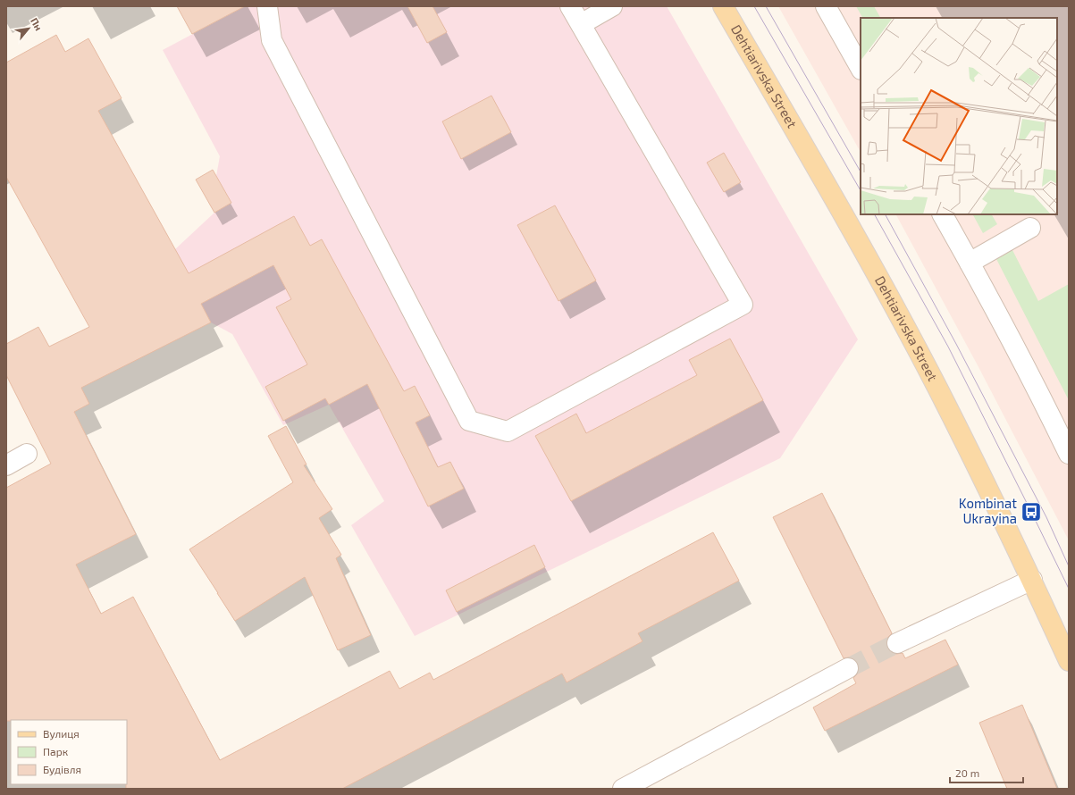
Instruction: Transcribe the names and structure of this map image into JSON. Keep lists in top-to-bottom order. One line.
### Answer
{"streets":{"main road":["Dehtiarivska Street"]},"places":{"bus stop":["Kombinat Ukrayina"]},"legend":["Вулиця","Парк","Будівля"],"scale_bar":"20 m","north":"top right"}
